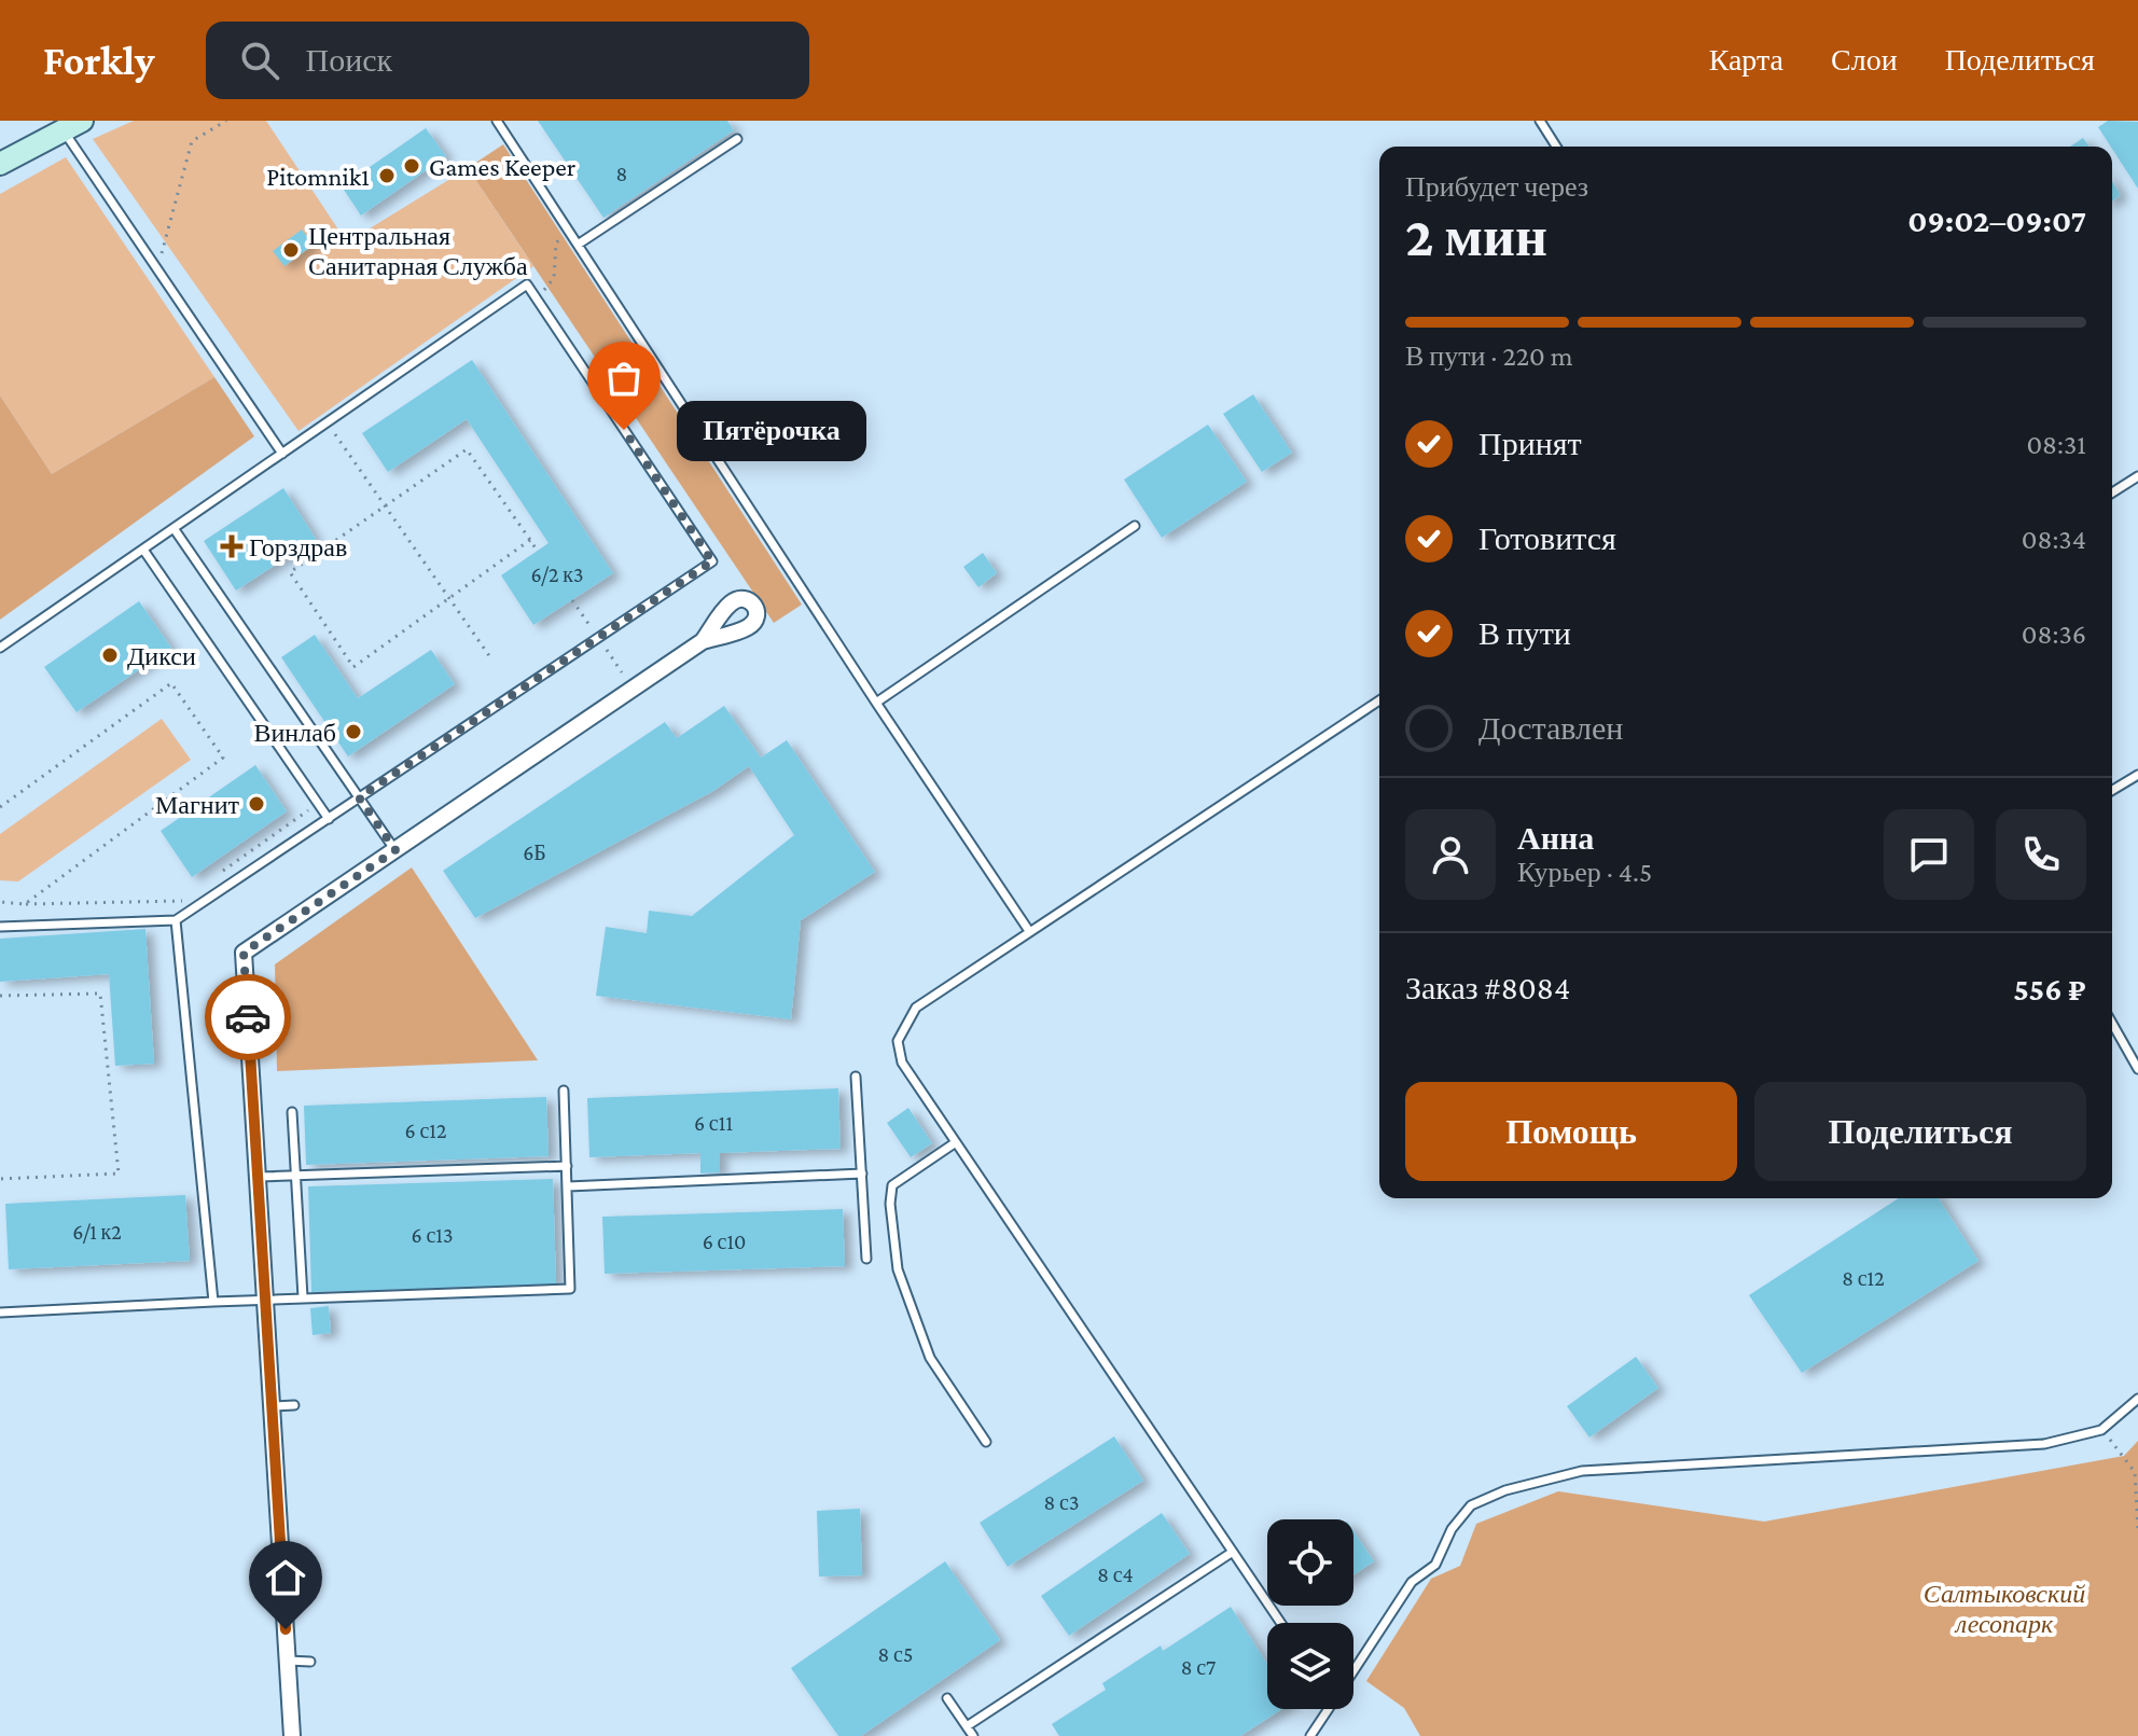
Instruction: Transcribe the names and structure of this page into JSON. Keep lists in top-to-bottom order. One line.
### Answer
{"parks":["Салтыковский лесопарк"],"places":{"other":["Games Keeper","Pitomnik1","Центральная Санитарная Служба","Пятёрочка","Дикси","Винлаб","Магнит"],"health":["Горздрав"]},"house_numbers":["8","6/2 к3","6Б","6 с11","6 с12","6/1 к2","6 с13","6 с10","8 с12","8 с3","8 с4","8 с5","8 с7"],"page":{"header":"Forkly","search":"Поиск","nav":["Карта","Слои","Поделиться"],"heading":["2 мин","Прибудет через","09:02–09:07"],"panel":["Анна","Курьер · 4.5","Заказ #8084","556 ₽"],"bar":"В пути · 220 m","list":[["Принят","08:31"],["Готовится","08:34"],["В пути","08:36"],"Доставлен"],"bubble":"Пятёрочка","buttons":["Помощь","Поделиться"]}}
